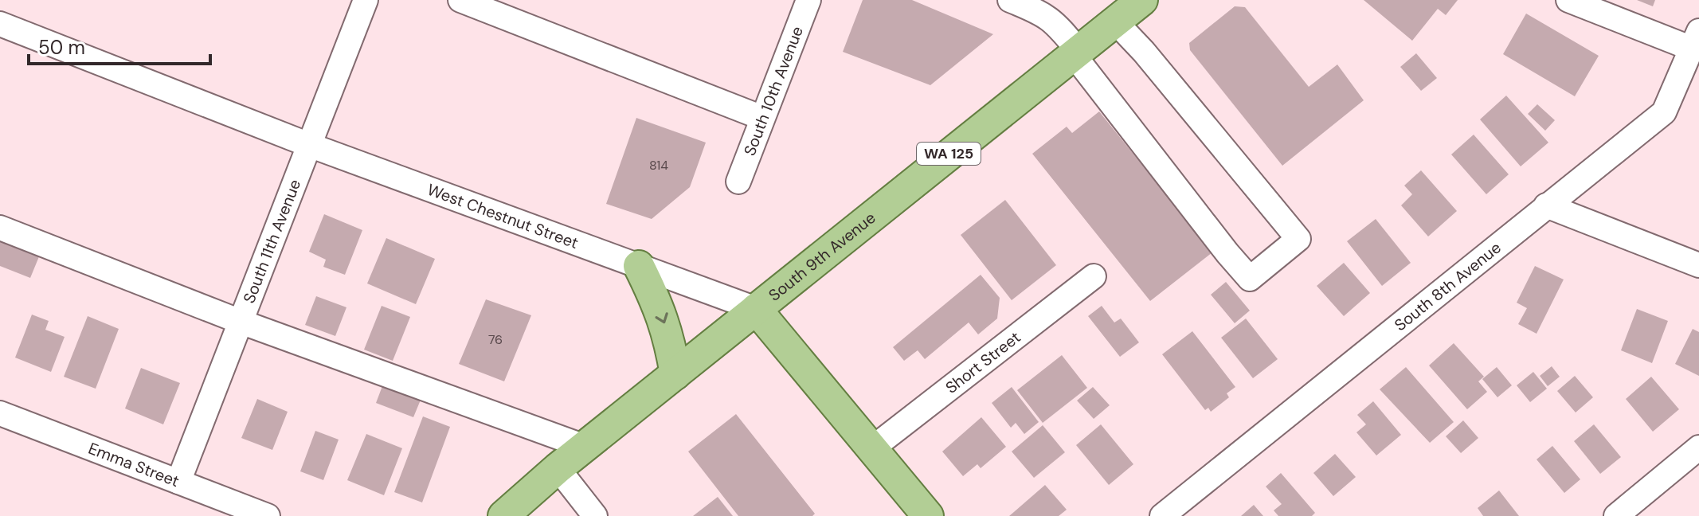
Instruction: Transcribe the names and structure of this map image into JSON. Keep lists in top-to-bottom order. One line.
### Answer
{"streets":{"main road":["WA 125","West Chestnut Street","South 9th Avenue"],"street":["South 10th Avenue","South 11th Avenue","South 8th Avenue","Short Street","Emma Street"]},"crossings":[["West Chestnut Street","South 11th Avenue"],["West Chestnut Street","South 9th Avenue"],["West Chestnut Street","Short Street"],["South 11th Avenue","Emma Street"]],"house_numbers":["814","76"],"scale_bar":"50 m"}
